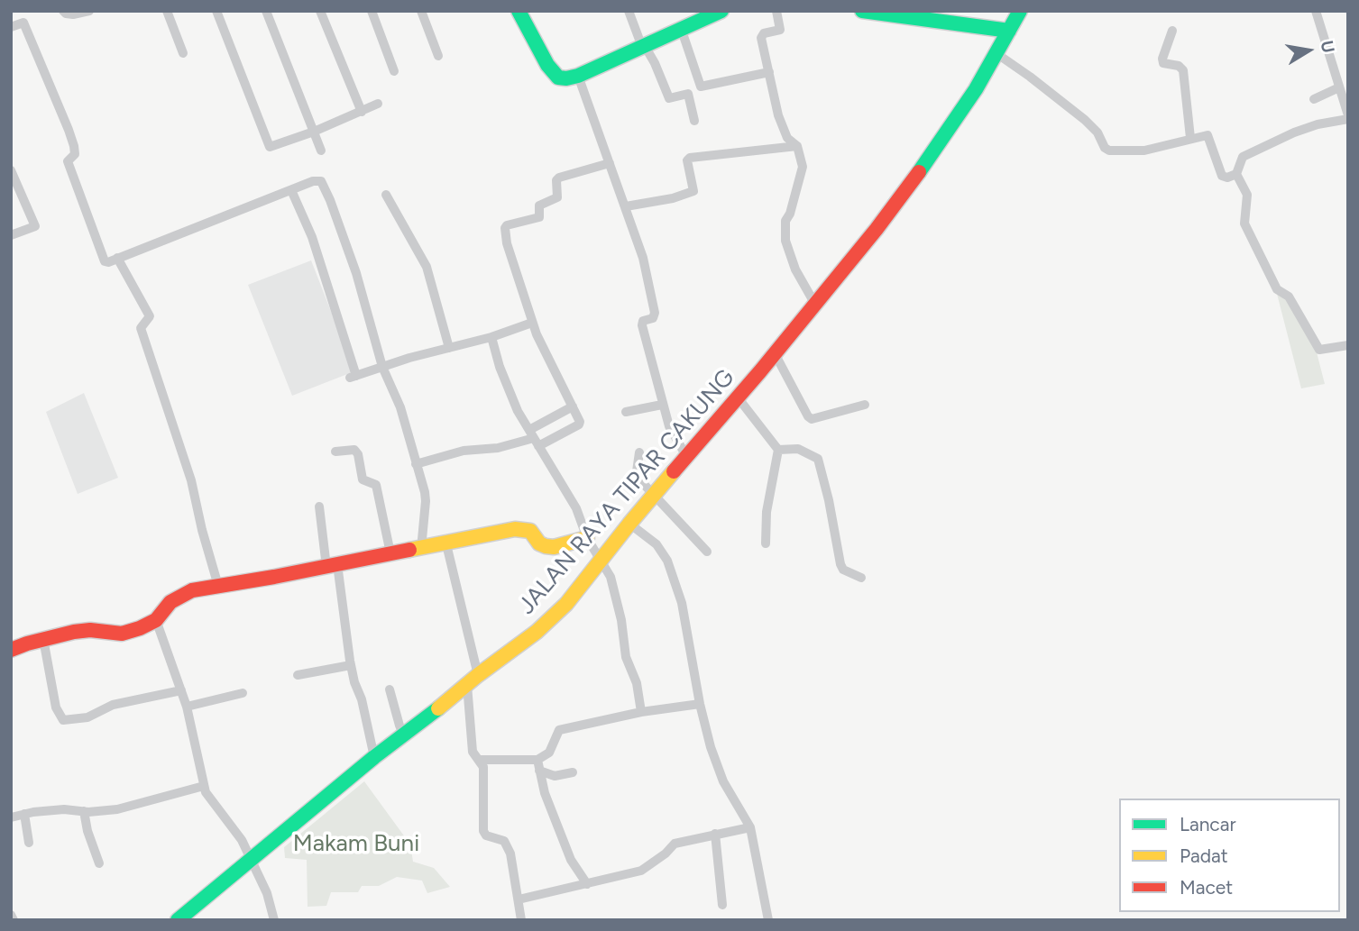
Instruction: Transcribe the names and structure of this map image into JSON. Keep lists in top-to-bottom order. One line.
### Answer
{"streets":{"street":["JALAN RAYA TIPAR CAKUNG"]},"parks":["Makam Buni"],"legend":["Lancar","Padat","Macet"],"north":"right"}
